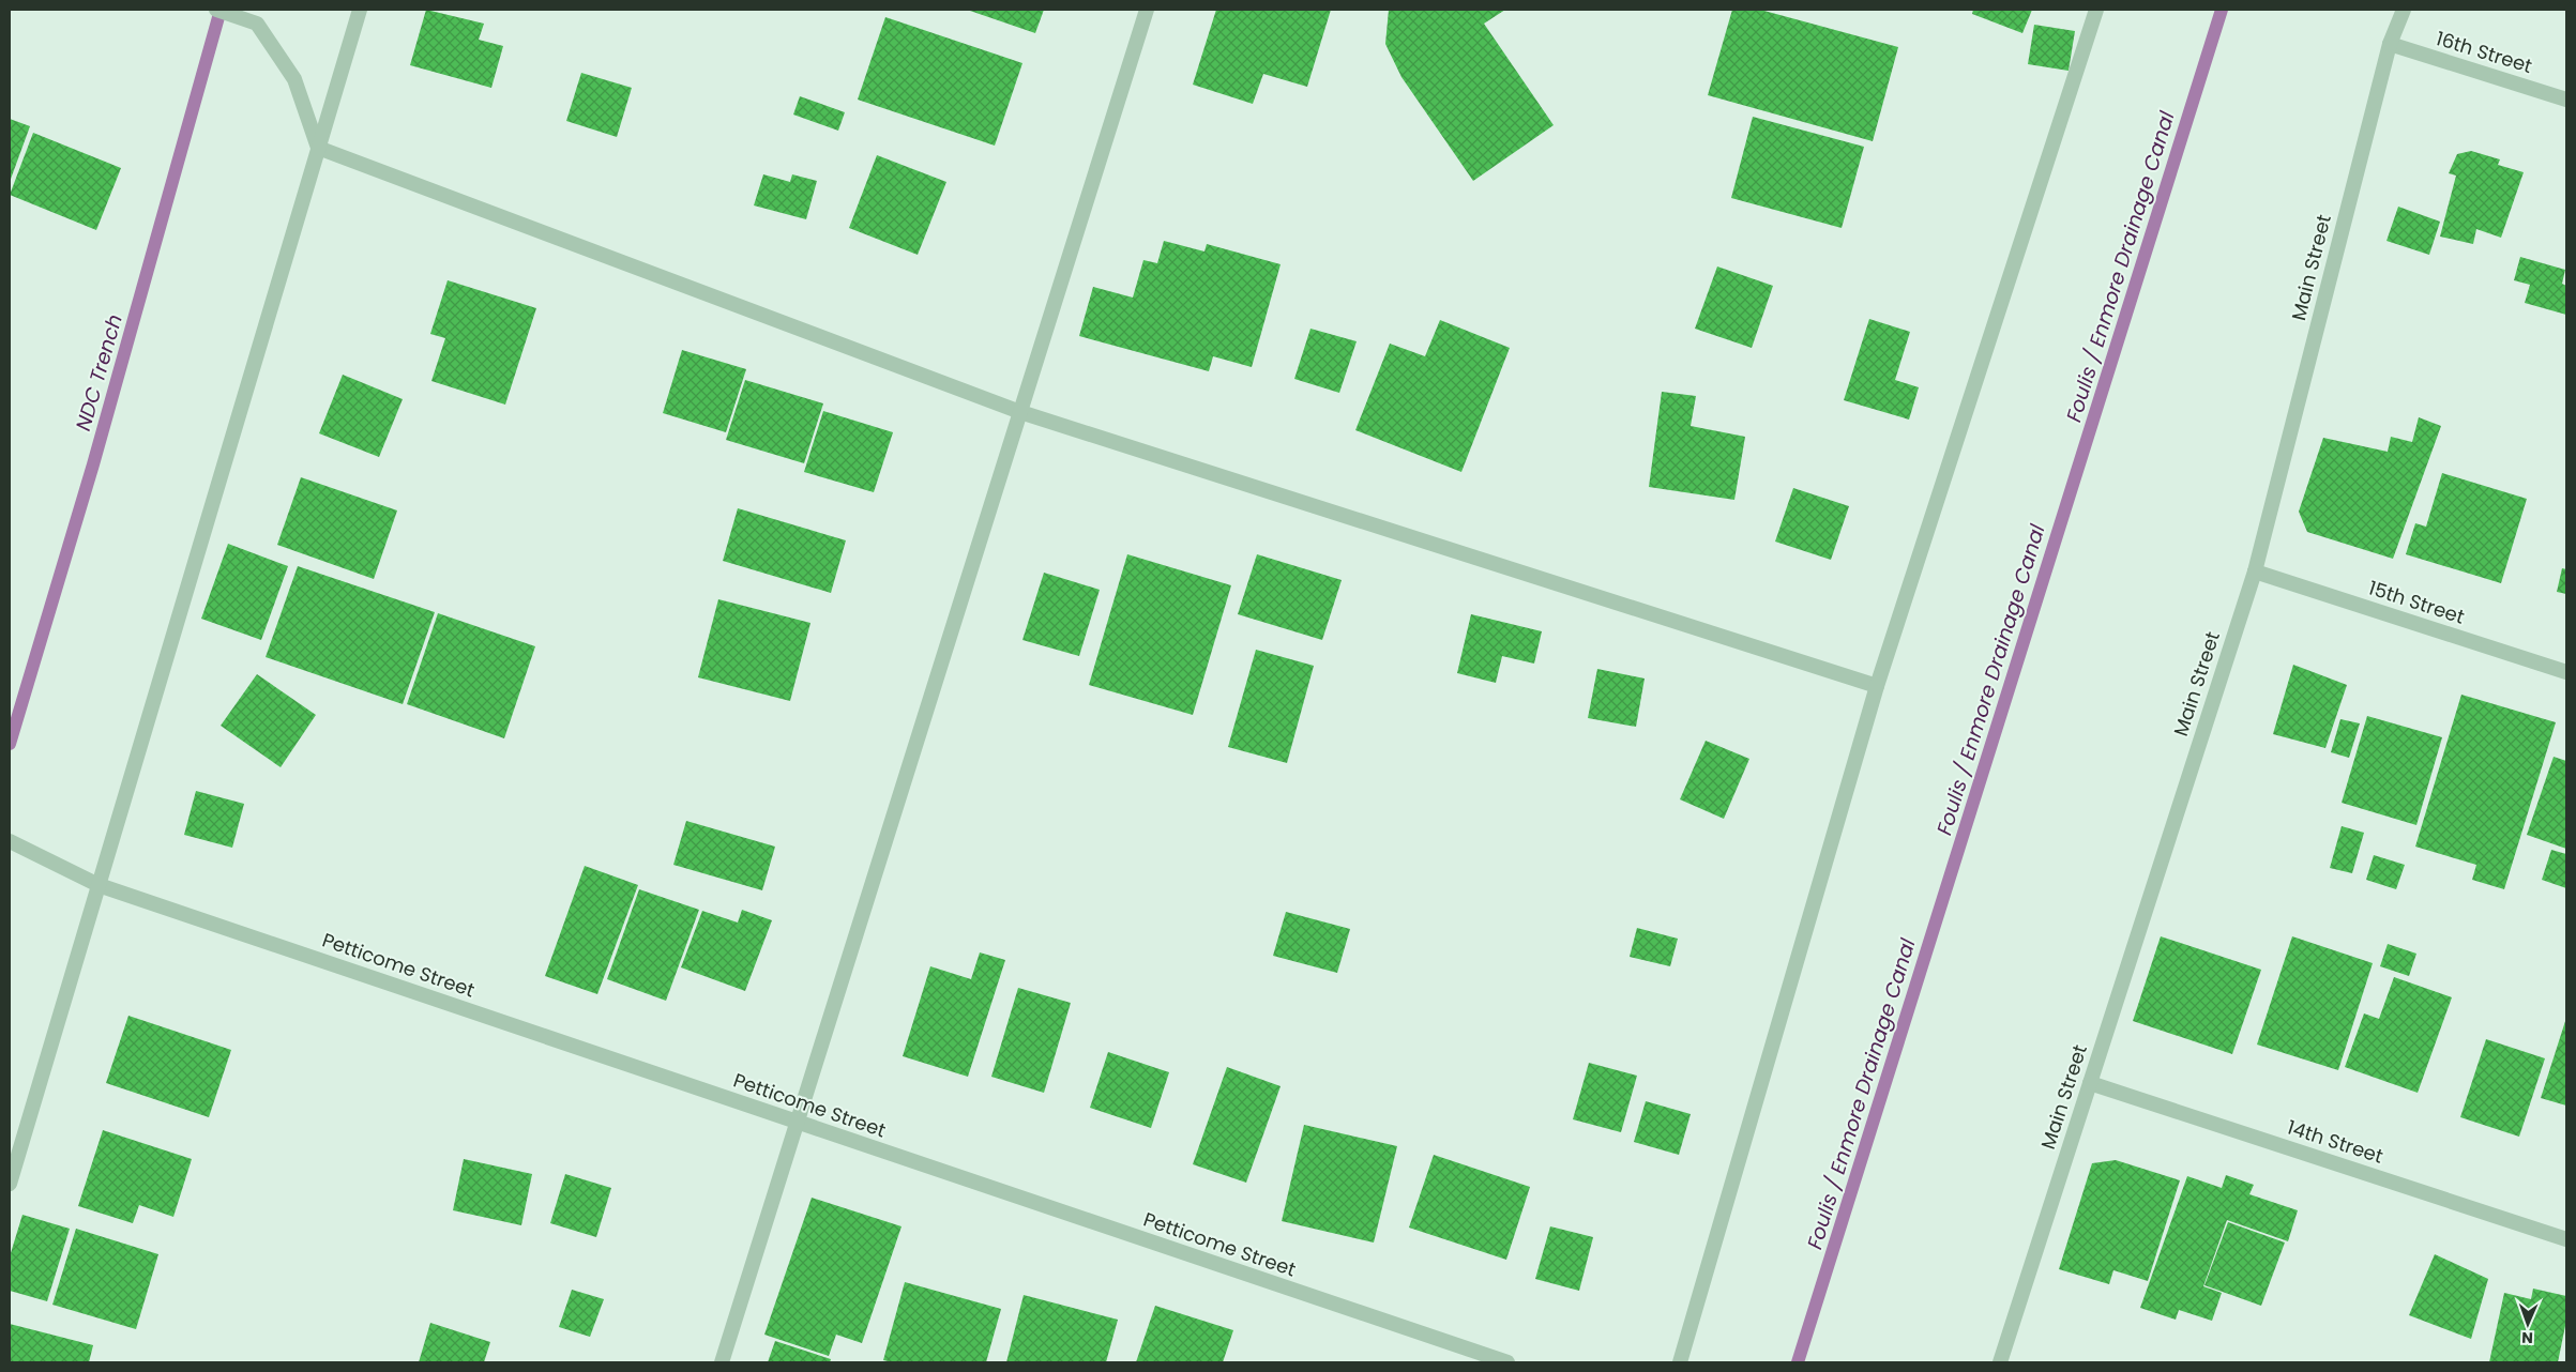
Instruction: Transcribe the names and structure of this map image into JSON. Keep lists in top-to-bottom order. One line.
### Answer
{"streets":{"street":["16th Street","Main Street","15th Street","Petticome Street","14th Street"]},"crossings":[["16th Street","Main Street"],["Main Street","15th Street"],["Main Street","14th Street"]],"water":["Foulis / Enmore Drainage Canal","NDC Trench"],"north":"bottom"}
